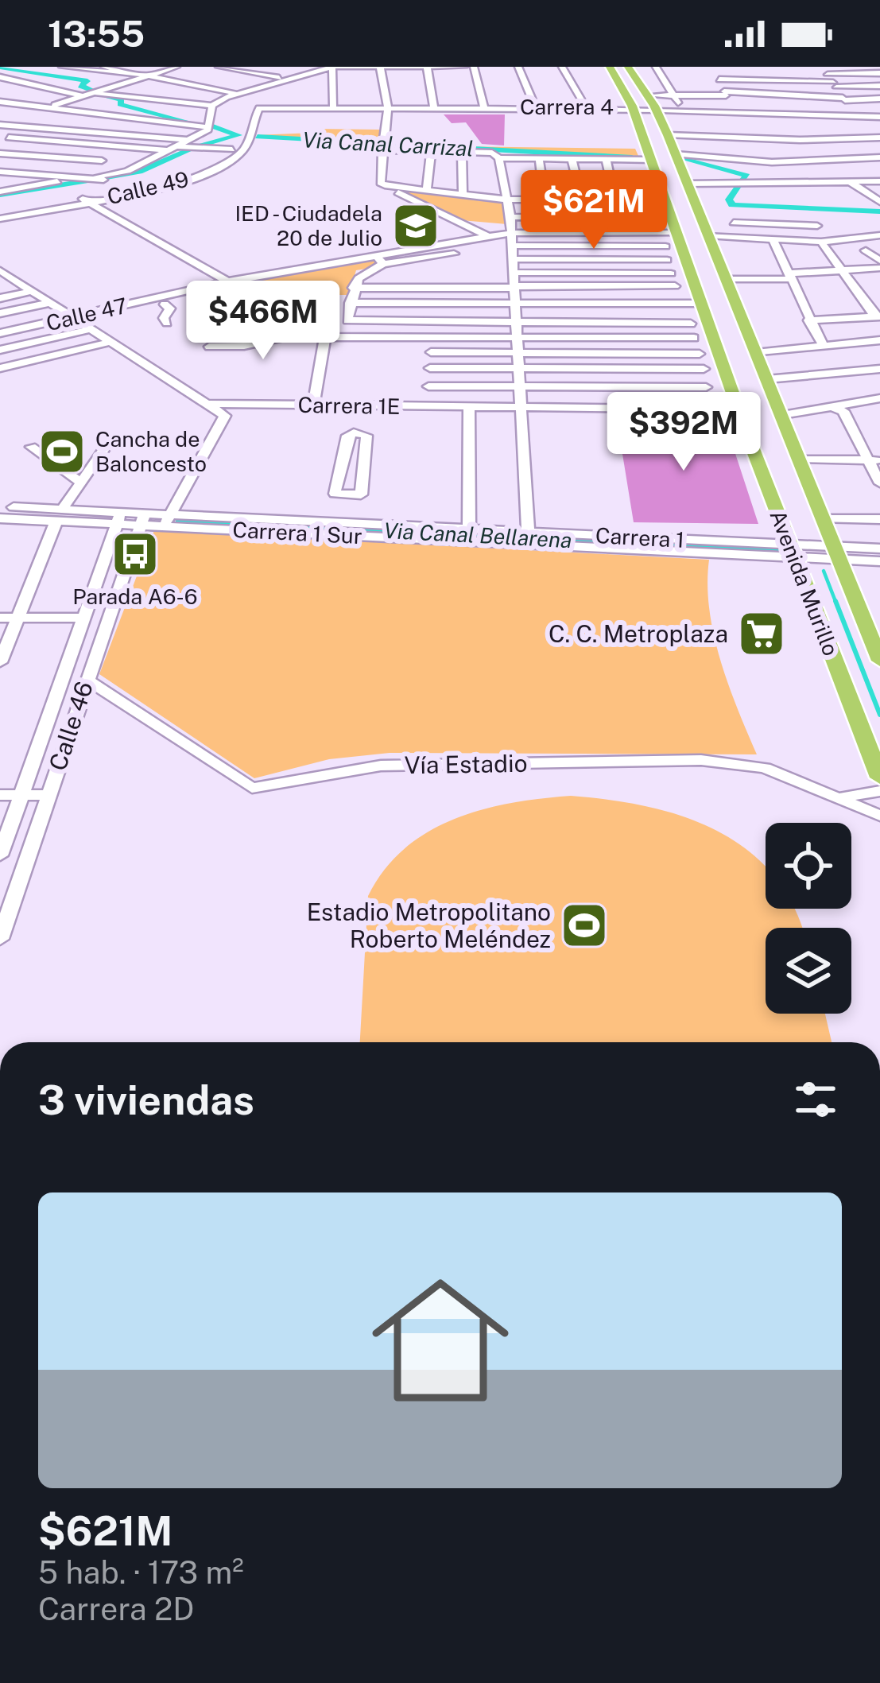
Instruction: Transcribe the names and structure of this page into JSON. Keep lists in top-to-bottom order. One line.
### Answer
{"streets":{"main road":["Avenida Murillo"],"street":["Carrera 4","Calle 49","Calle 47","Carrera 1E","Carrera 1 Sur","Carrera 1","Calle 46","Vía Estadio"]},"crossings":[["Carrera 4","Calle 49"],["Carrera 4","Avenida Murillo"],["Calle 47","Avenida Murillo"],["Carrera 1E","Avenida Murillo"],["Carrera 1 Sur","Carrera 1"],["Carrera 1 Sur","Avenida Murillo"],["Carrera 1 Sur","Calle 46"],["Carrera 1","Avenida Murillo"],["Calle 46","Vía Estadio"]],"water":["Via Canal Carrizal","Via Canal Bellarena"],"places":{"school or university":["IED - Ciudadela 20 de Julio"],"sports":["Cancha de Baloncesto","Estadio Metropolitano Roberto Meléndez"],"bus stop":["Parada A6-6"],"supermarket":["C. C. Metroplaza"]},"page":{"status":"13:55","price":["$621M","$466M","$392M"],"heading":"3 viviendas","list":[{"name":"$621M","note":"5 hab. · 173 m² · Carrera 2D"}]}}
